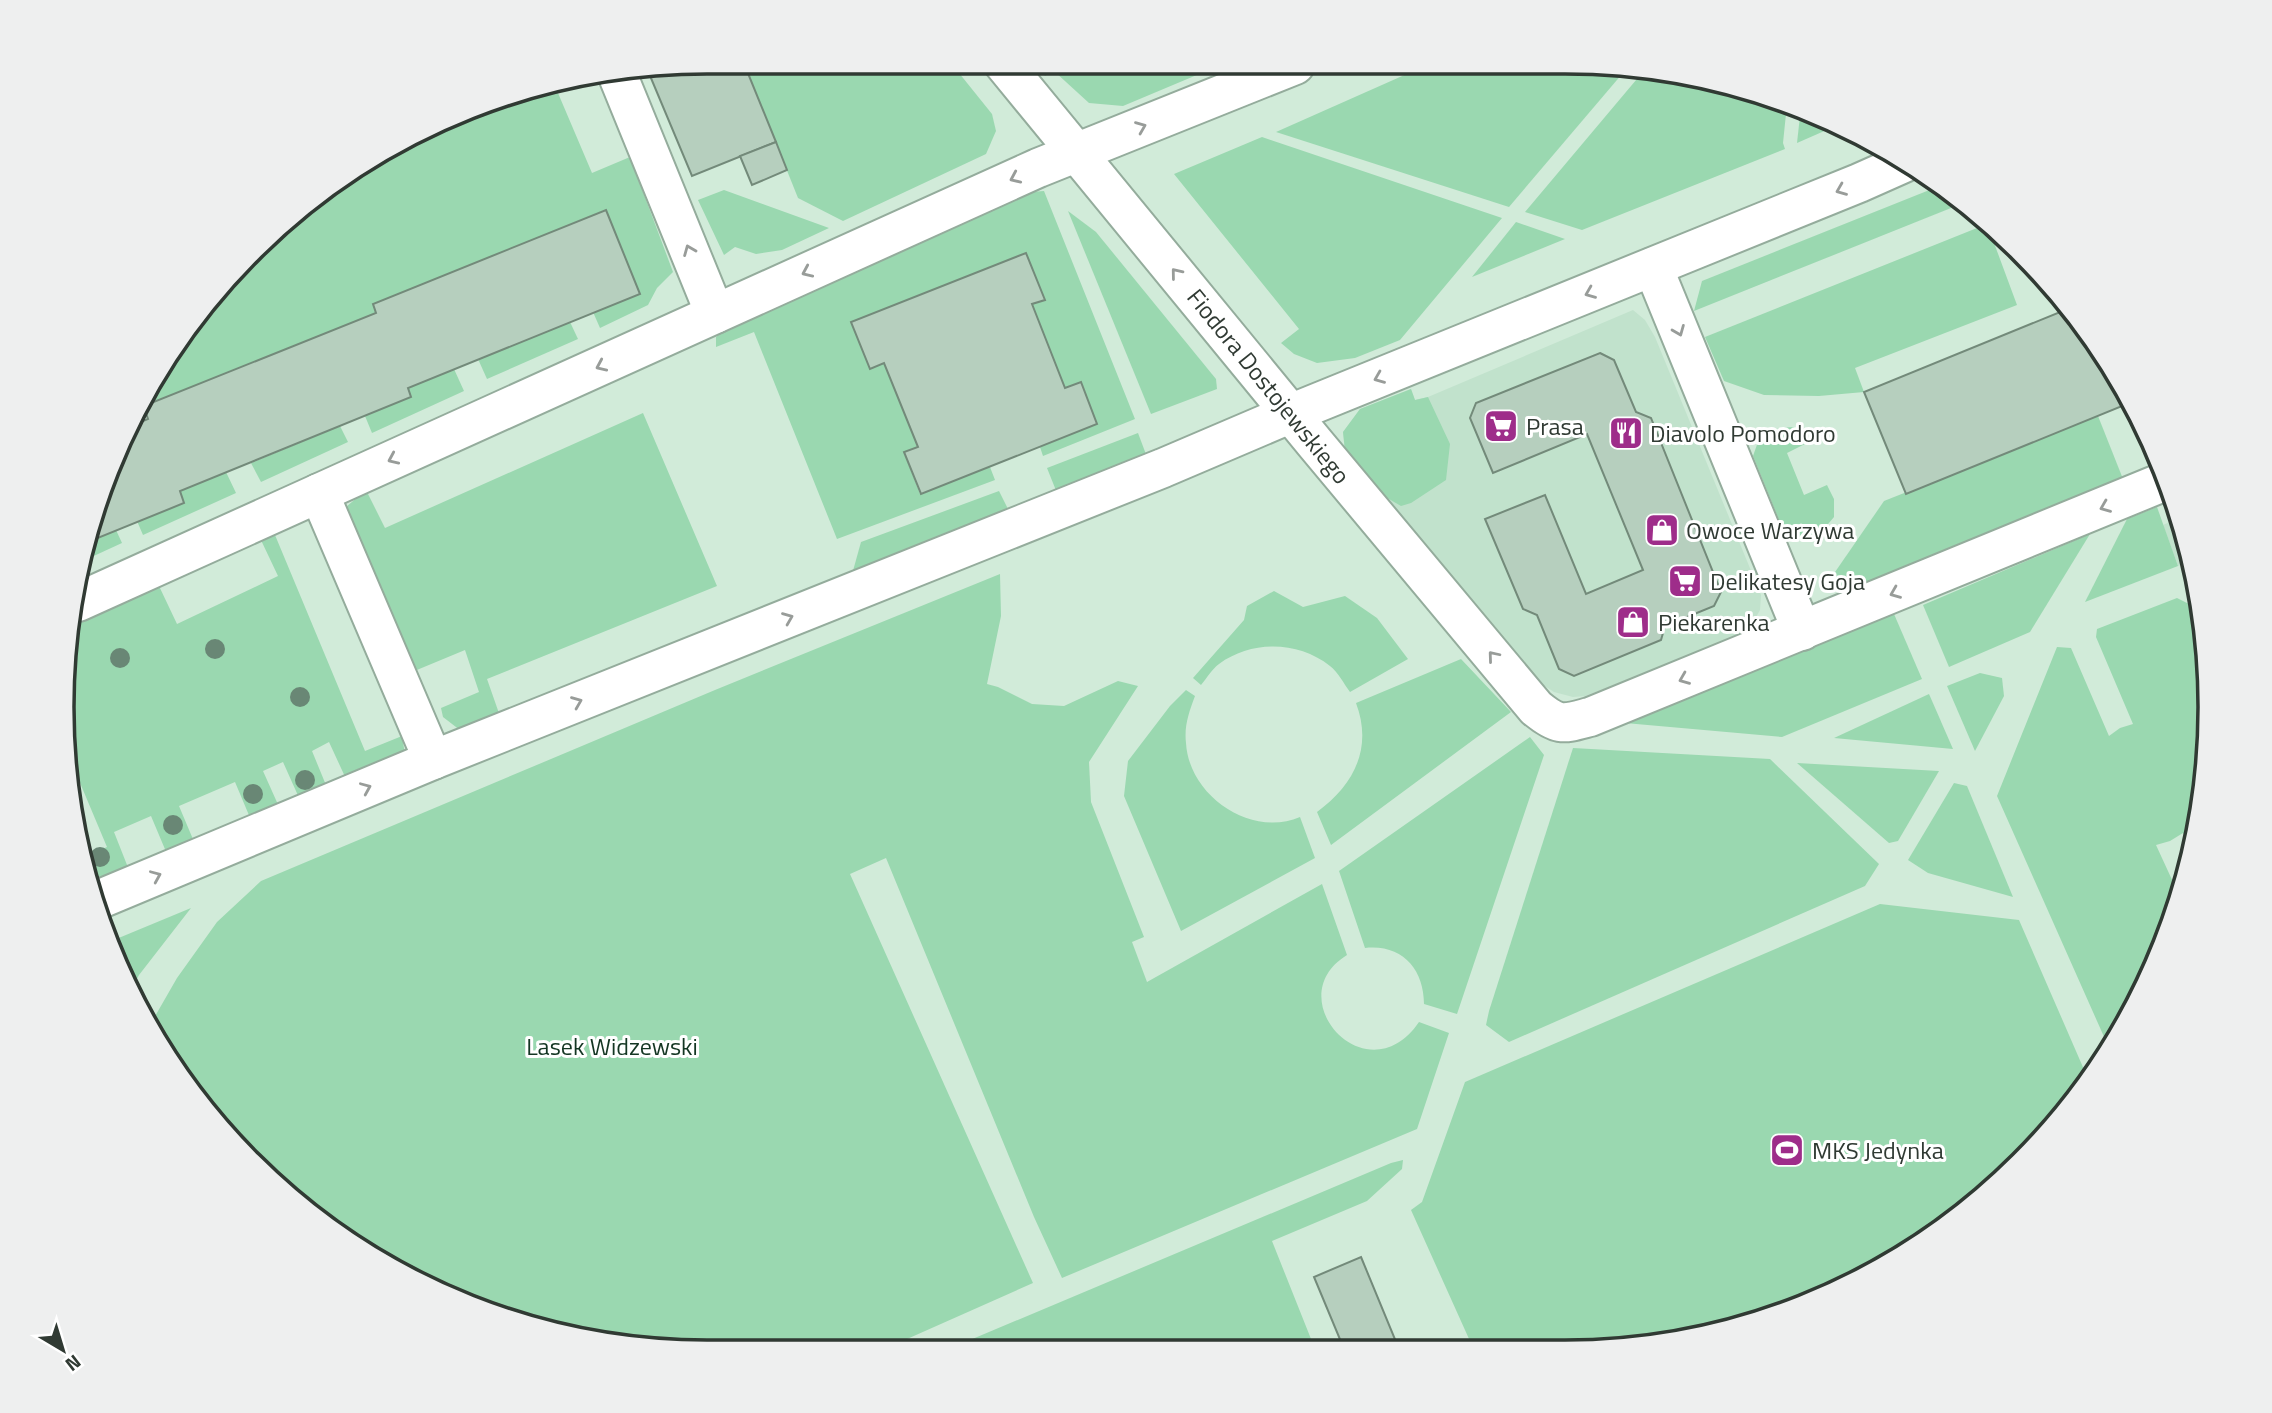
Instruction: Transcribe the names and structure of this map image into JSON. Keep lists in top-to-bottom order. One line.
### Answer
{"streets":{"street":["Fiodora Dostojewskiego"]},"one_way":["Fiodora Dostojewskiego"],"parks":["Lasek Widzewski"],"places":{"supermarket":["Prasa","Delikatesy Goja"],"restaurant":["Diavolo Pomodoro"],"shop":["Owoce Warzywa","Piekarenka"],"sports":["MKS Jedynka"]},"north":"bottom right"}
